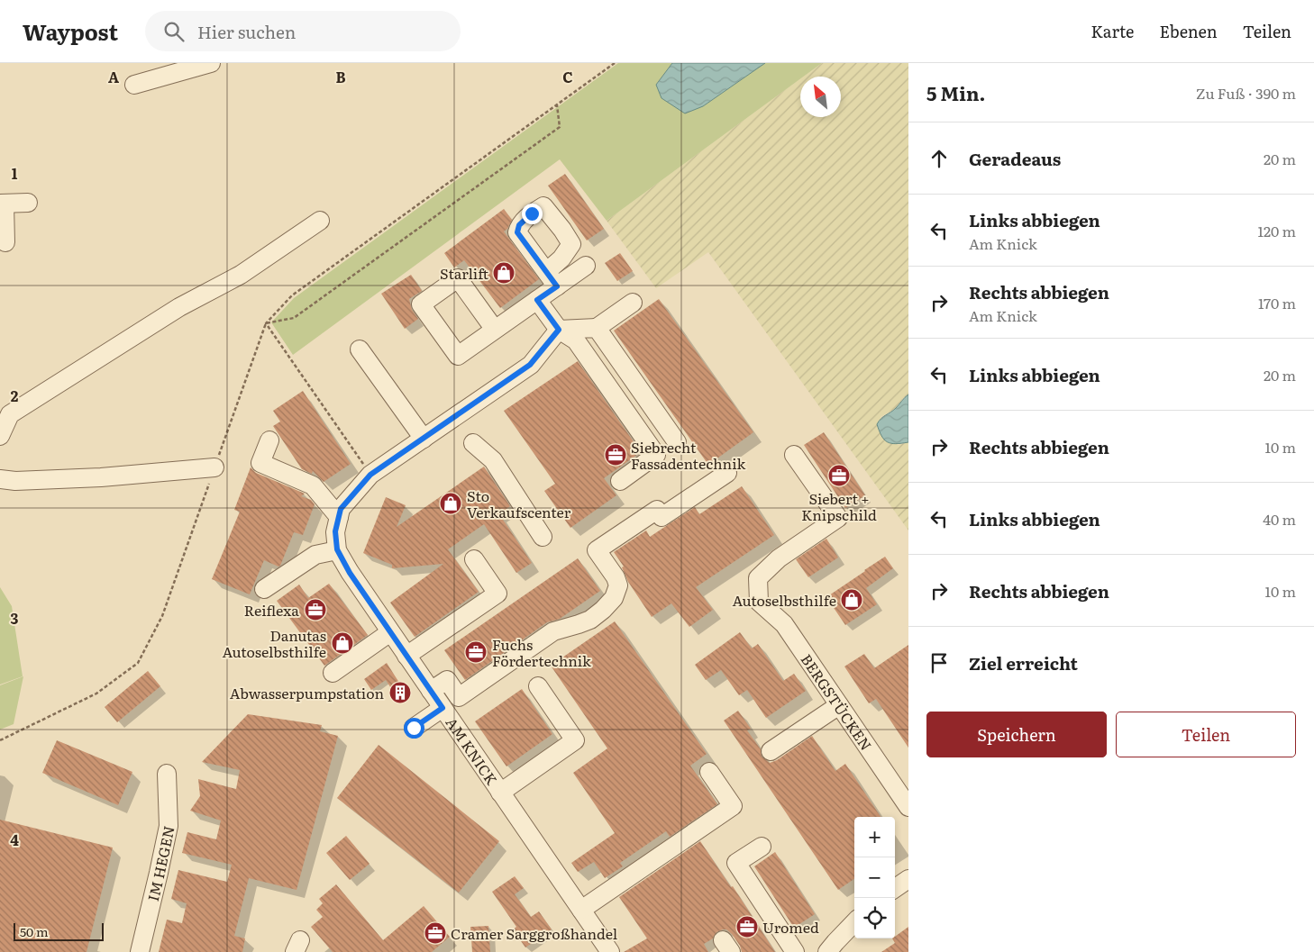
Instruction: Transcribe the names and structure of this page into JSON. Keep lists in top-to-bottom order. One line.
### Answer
{"streets":{"street":["BERGSTÜCKEN","AM KNICK","IM HEGEN"]},"places":{"shop":["Starlift","Sto Verkaufscenter","Autoselbsthilfe","Danutas Autoselbsthilfe"],"office":["Siebrecht Fassadentechnik","Siebert + Knipschild","Reiflexa","Fuchs Fördertechnik","Uromed","Cramer Sarggroßhandel"],"building":["Abwasserpumpstation"]},"scale_bar":"50 m","north":"top left","page":{"header":"Waypost","search":"Hier suchen","nav":["Karte","Ebenen","Teilen"],"heading":["5 Min.","Zu Fuß · 390 m"],"list":[["Geradeaus","20 m"],["Links abbiegen","Am Knick","120 m"],["Rechts abbiegen","Am Knick","170 m"],["Links abbiegen","20 m"],["Rechts abbiegen","10 m"],["Links abbiegen","40 m"],["Rechts abbiegen","10 m"],"Ziel erreicht"],"buttons":["Speichern","Teilen"],"map_buttons":["+","−"],"scale":"50 m"},"grid":{"columns":["A","B","C"],"rows":["1","2","3","4"]}}
